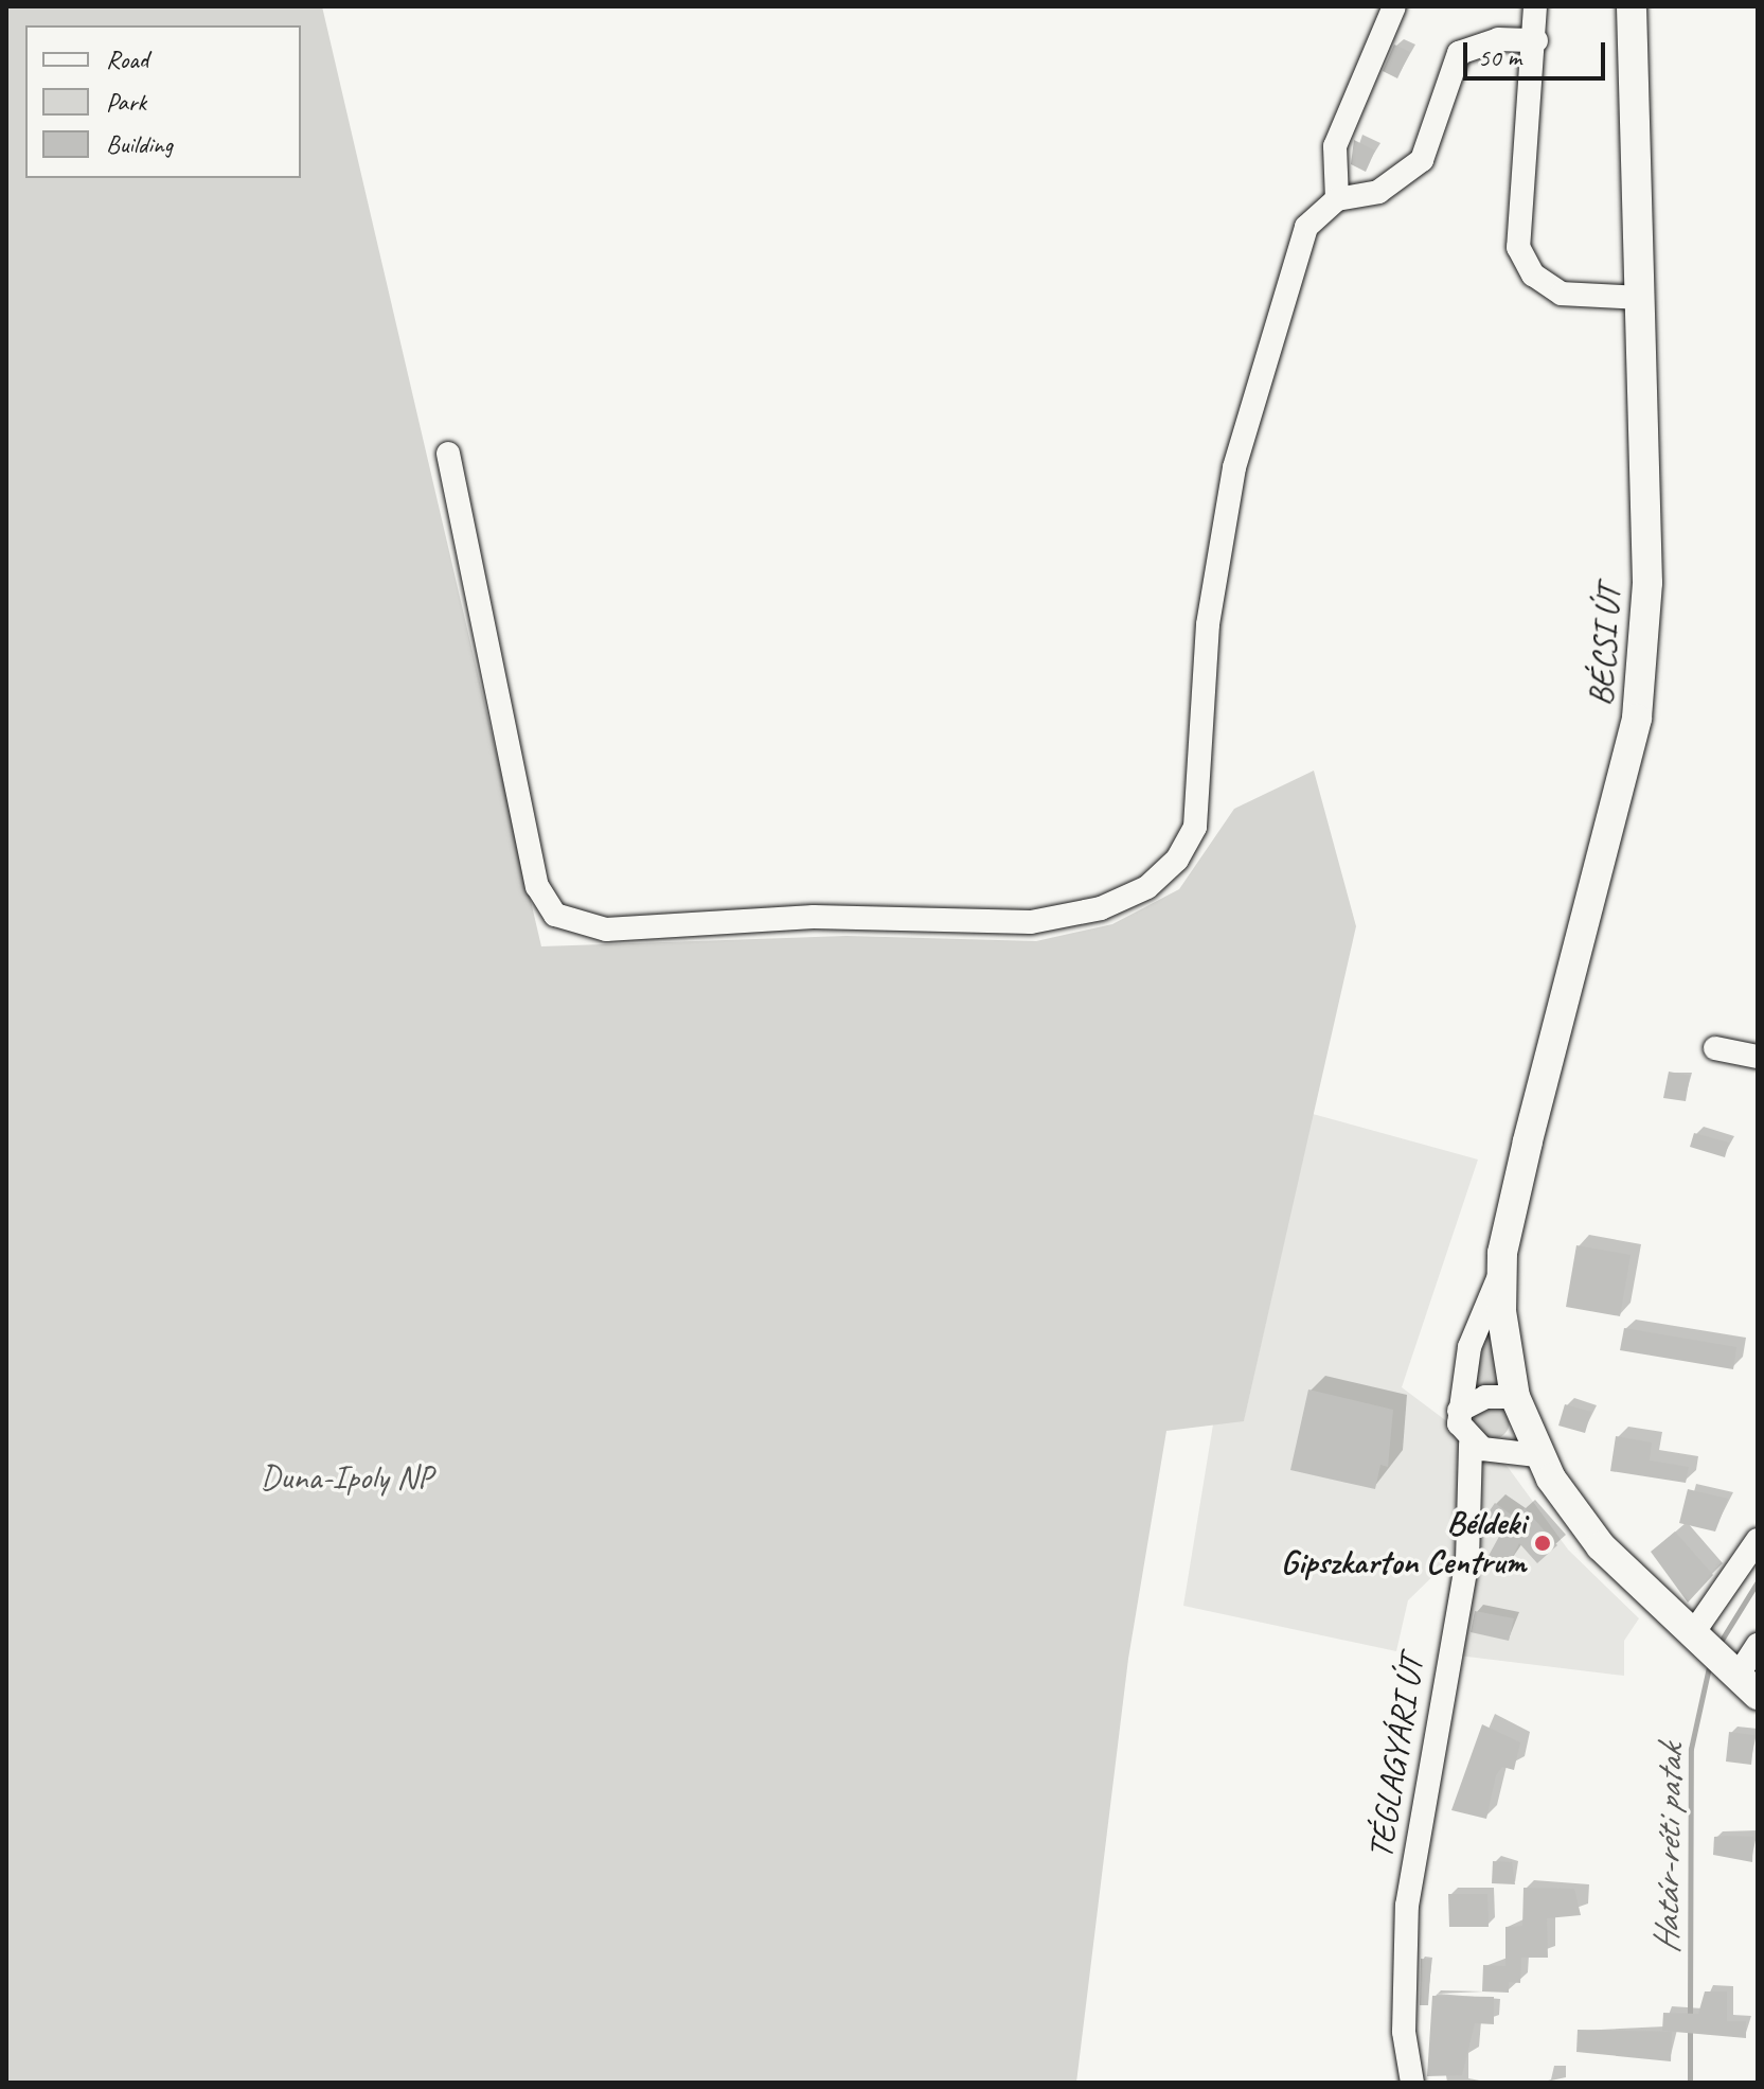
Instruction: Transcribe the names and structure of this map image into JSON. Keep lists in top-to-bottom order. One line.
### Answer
{"streets":{"main road":["BÉCSI ÚT"],"street":["TÉGLAGYÁRI ÚT"]},"water":["Határ-réti patak"],"parks":["Duna-Ipoly NP"],"places":["Béldeki Gipszkarton Centrum"],"legend":["Road","Park","Building"],"scale_bar":"50 m"}
